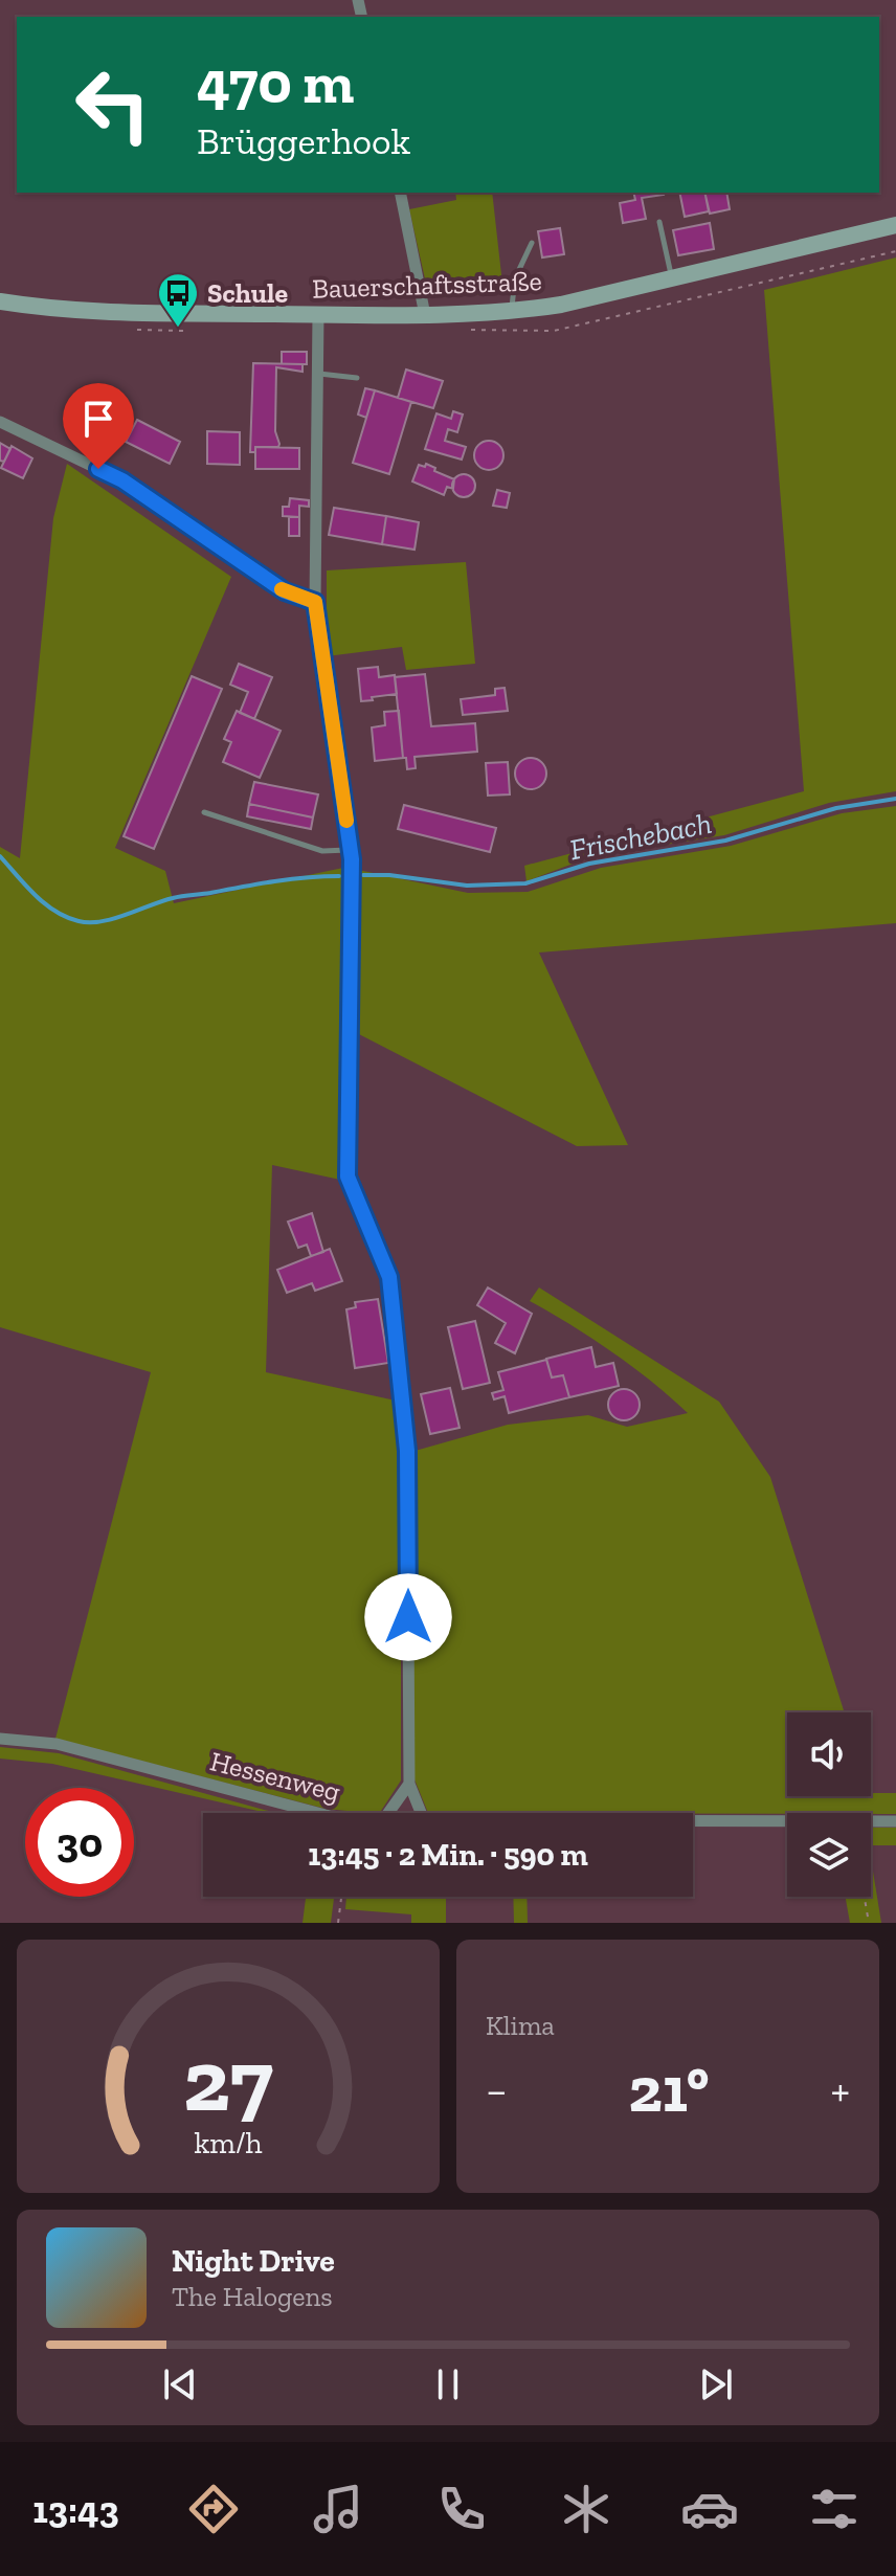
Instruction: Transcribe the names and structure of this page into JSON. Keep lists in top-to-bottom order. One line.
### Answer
{"streets":{"street":["Bauerschaftsstraße","Hessenweg"]},"water":["Frischebach"],"places":{"bus stop":["Schule"]},"page":{"turn":["470 m","Brüggerhook"],"limit":"30","trip":"13:45 · 2 Min. · 590 m","tile":"Klima","heat":["−","21°","+"],"song":["Night Drive","The Halogens"],"tabs":"13:43","gauge":["27","km/h"]}}
